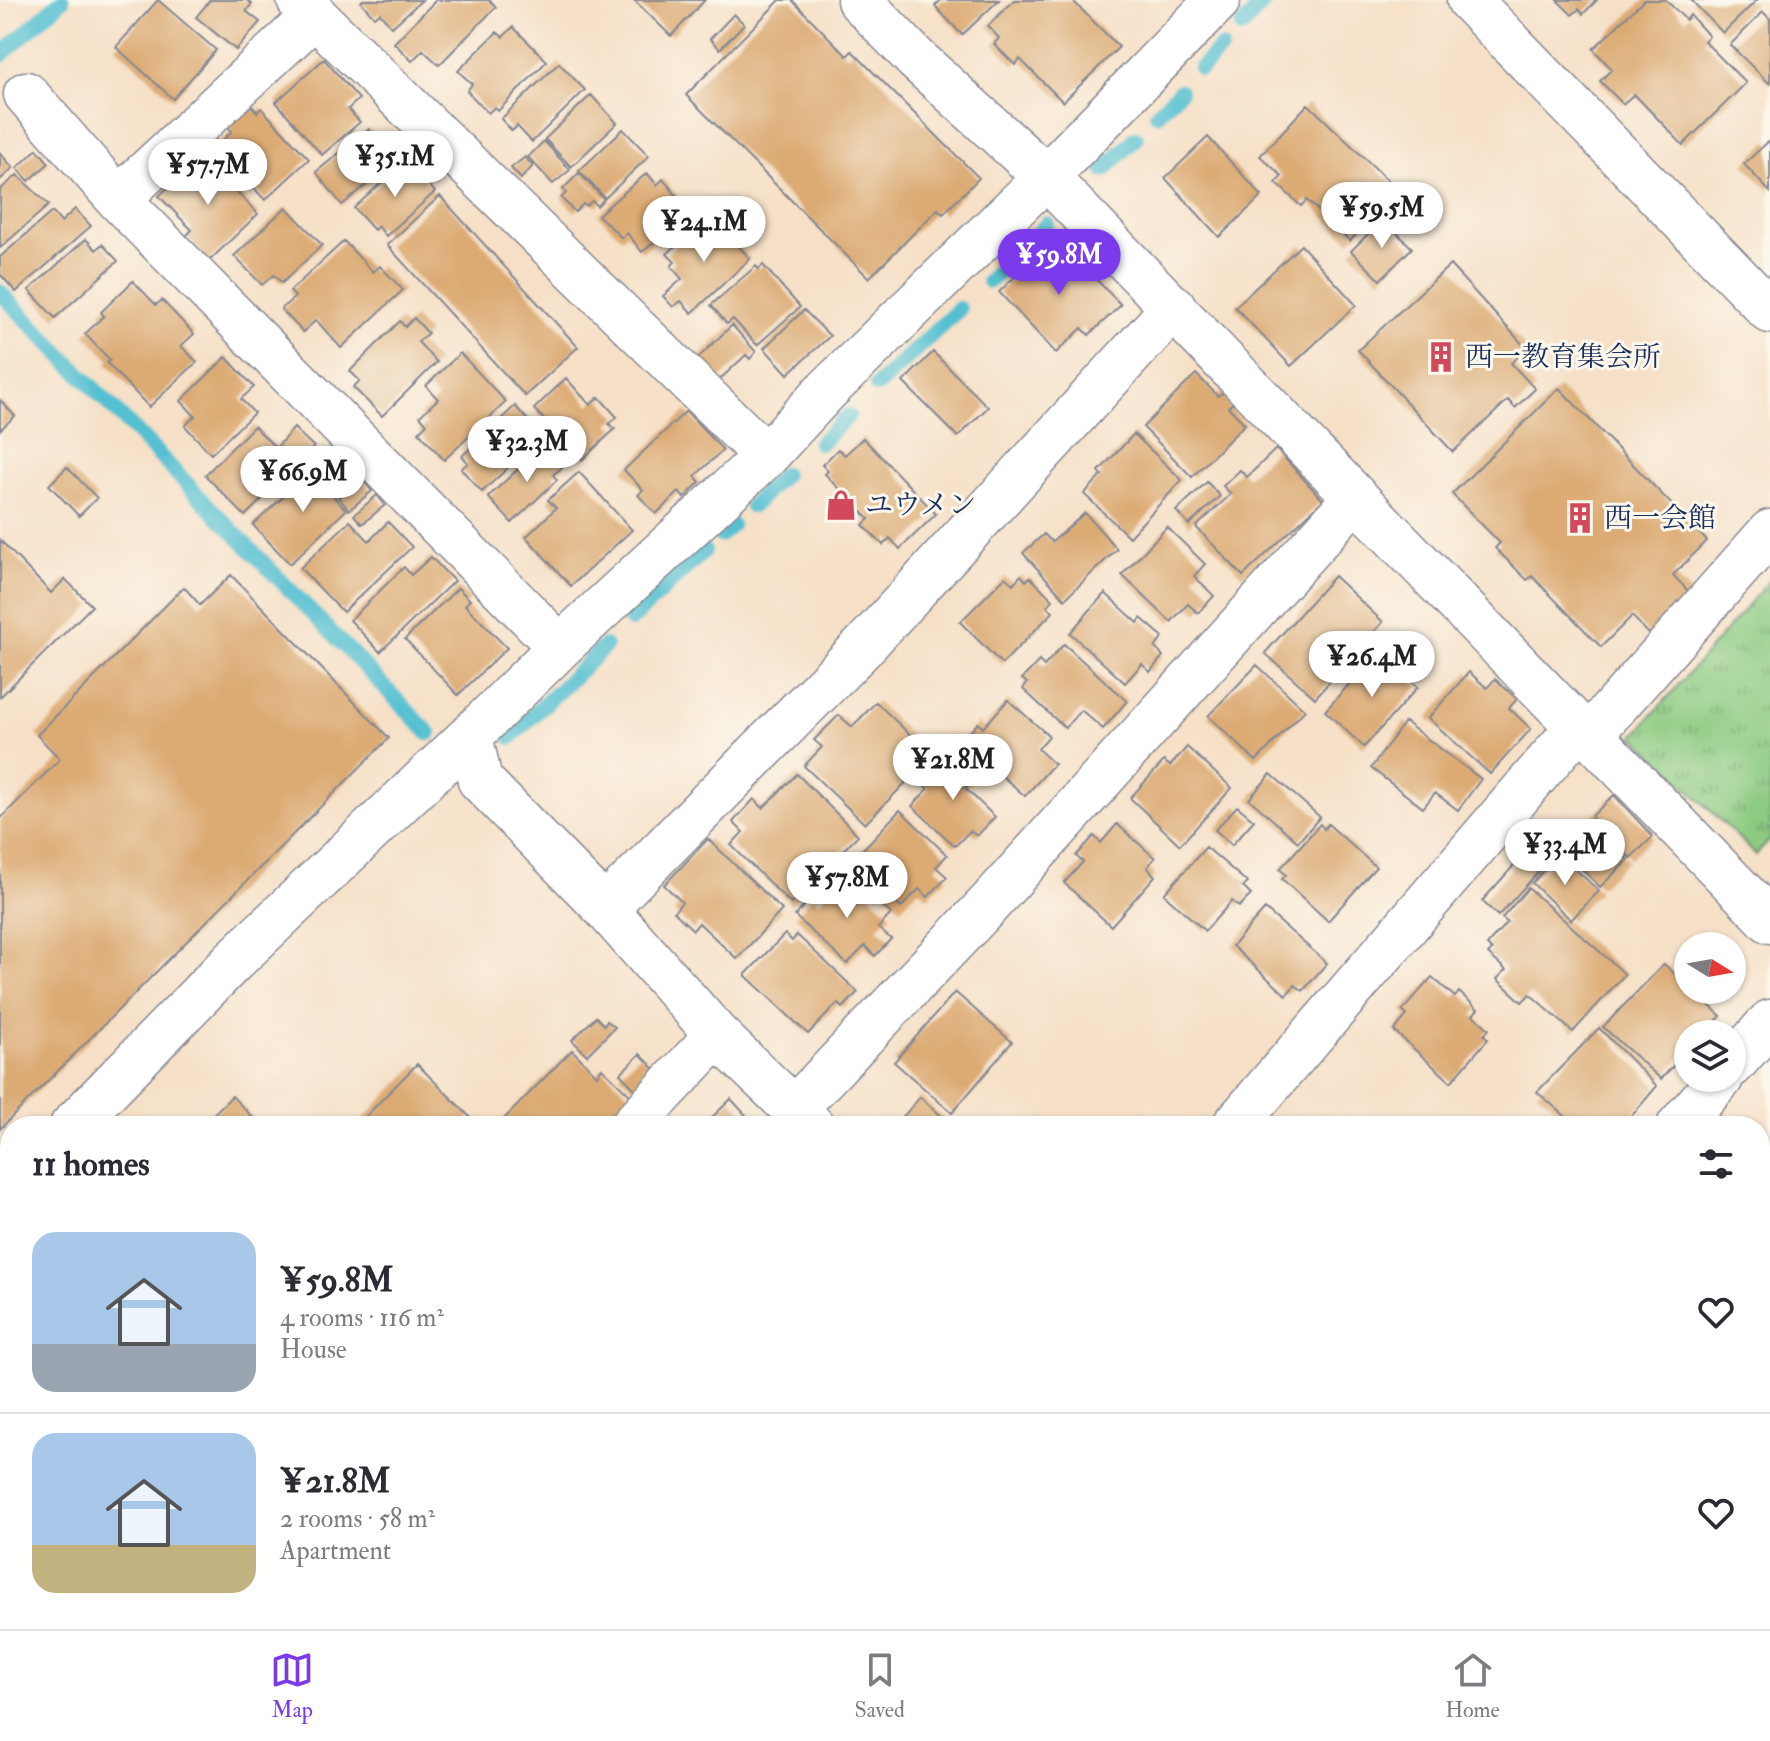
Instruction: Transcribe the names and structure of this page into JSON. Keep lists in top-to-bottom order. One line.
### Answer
{"places":{"building":["西一教育集会所","西一会館"],"shop":["ユウメン"]},"north":"right","page":{"price":["¥35.1M","¥57.7M","¥59.5M","¥24.1M","¥59.8M","¥32.3M","¥66.9M","¥26.4M","¥21.8M","¥33.4M","¥57.8M"],"heading":"11 homes","list":[{"name":"¥59.8M","note":"4 rooms · 116 m² · House"},{"name":"¥21.8M","note":"2 rooms · 58 m² · Apartment"}],"tabs":["Map","Saved","Home"]}}
